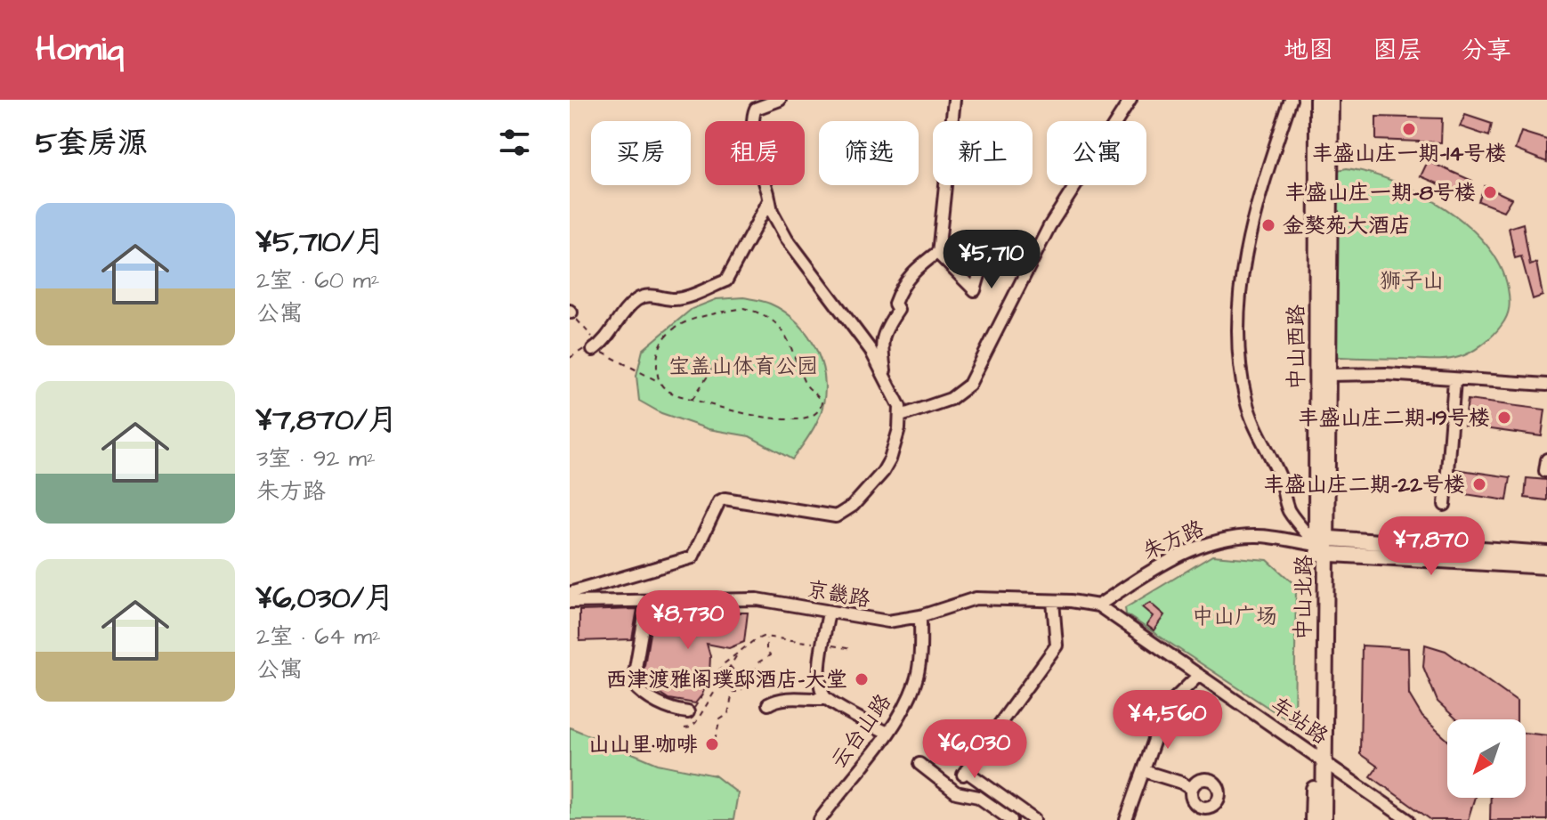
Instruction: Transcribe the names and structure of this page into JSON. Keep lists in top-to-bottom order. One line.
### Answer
{"streets":{"main road":["中山西路","朱方路","中山北路"],"street":["京畿路","车站路","云台山路"]},"crossings":[["中山西路","朱方路"],["中山西路","中山北路"],["朱方路","京畿路"],["朱方路","中山北路"],["朱方路","车站路"],["京畿路","车站路"],["京畿路","云台山路"],["中山北路","车站路"]],"parks":["狮子山","宝盖山体育公园","中山广场"],"places":["丰盛山庄一期-14号楼","丰盛山庄一期-8号楼","金獒苑大酒店","丰盛山庄二期-19号楼","丰盛山庄二期-22号楼","西津渡雅阁璞邸酒店-大堂","山山里·咖啡"],"north":"bottom left","page":{"header":"Homiq","nav":["地图","图层","分享"],"heading":"5套房源","chip":["买房","租房","筛选","新上","公寓"],"list":[{"name":"¥5,710/月","note":"2室 · 60 m² · 公寓"},{"name":"¥7,870/月","note":"3室 · 92 m² · 朱方路"},{"name":"¥6,030/月","note":"2室 · 64 m² · 公寓"}],"price":["¥5,710","¥7,870","¥8,730","¥4,560","¥6,030"]}}
